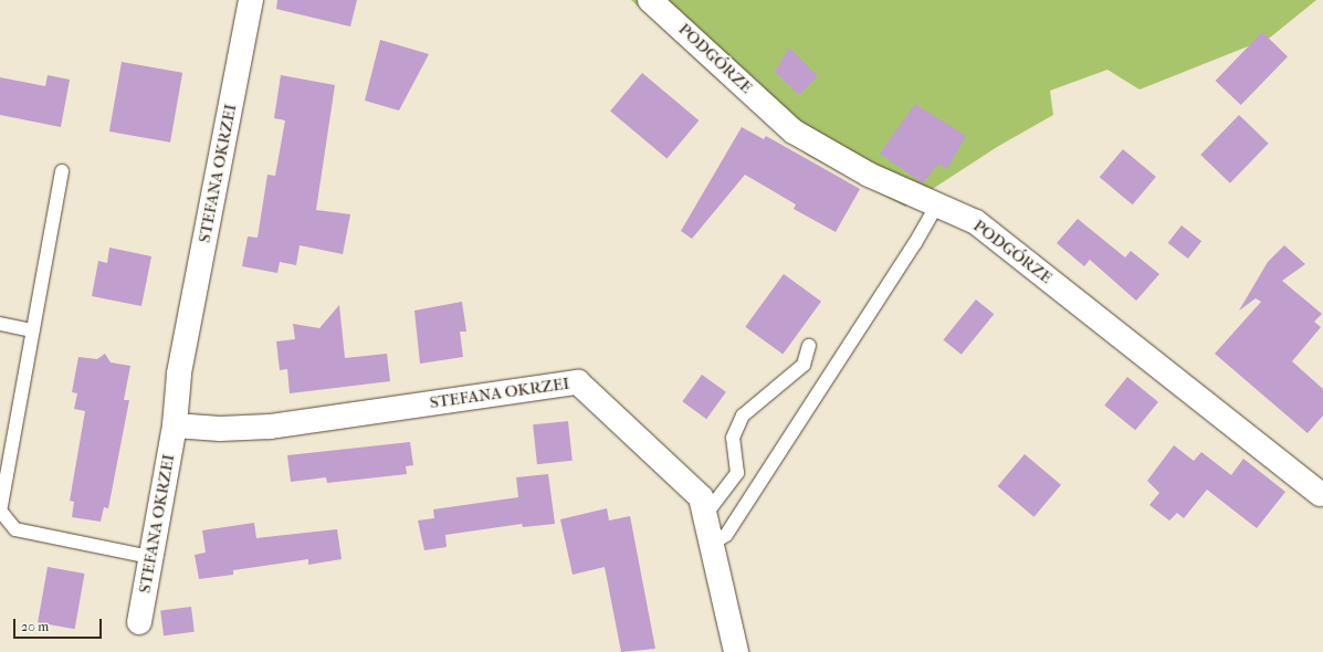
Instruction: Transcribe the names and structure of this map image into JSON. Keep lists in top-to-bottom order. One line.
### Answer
{"streets":{"street":["PODGÓRZE","STEFANA OKRZEI"]},"scale_bar":"20 m"}
